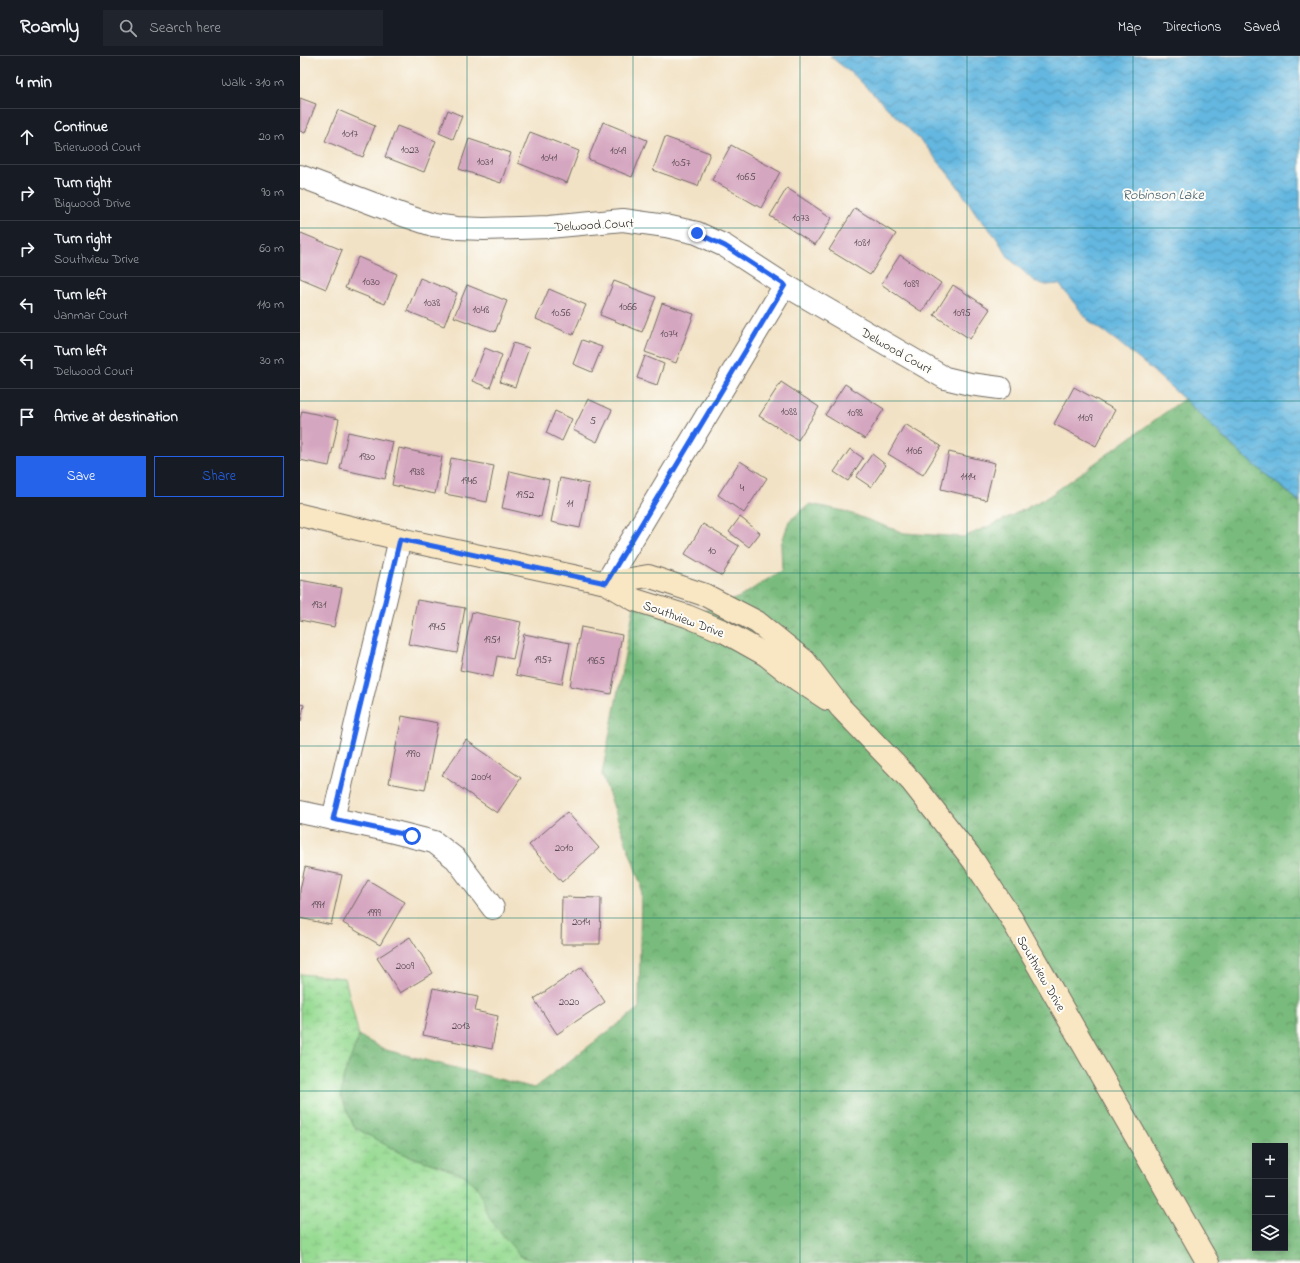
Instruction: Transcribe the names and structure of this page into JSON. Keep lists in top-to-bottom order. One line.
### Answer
{"streets":{"street":["Delwood Court","Southview Drive"]},"water":["Robinson Lake"],"house_numbers":["1017","1023","1049","1041","1031","1057","1065","1073","1081","1030","1089","1038","1066","1048","1056","1095","1074","1088","1098","1109","5","1106","1930","1938","1114","1946","4","1952","11","10","1931","1945","1951","1957","1965","1990","2004","2010","1991","1999","2014","2009","2020","2013"],"page":{"header":"Roamly","search":"Search here","nav":["Map","Directions","Saved"],"heading":["4 min","Walk · 310 m"],"list":[["Continue","Brierwood Court","20 m"],["Turn right","Bigwood Drive","90 m"],["Turn right","Southview Drive","60 m"],["Turn left","Janmar Court","110 m"],["Turn left","Delwood Court","30 m"],"Arrive at destination"],"buttons":["Save","Share"],"map_buttons":["+","−"]}}
